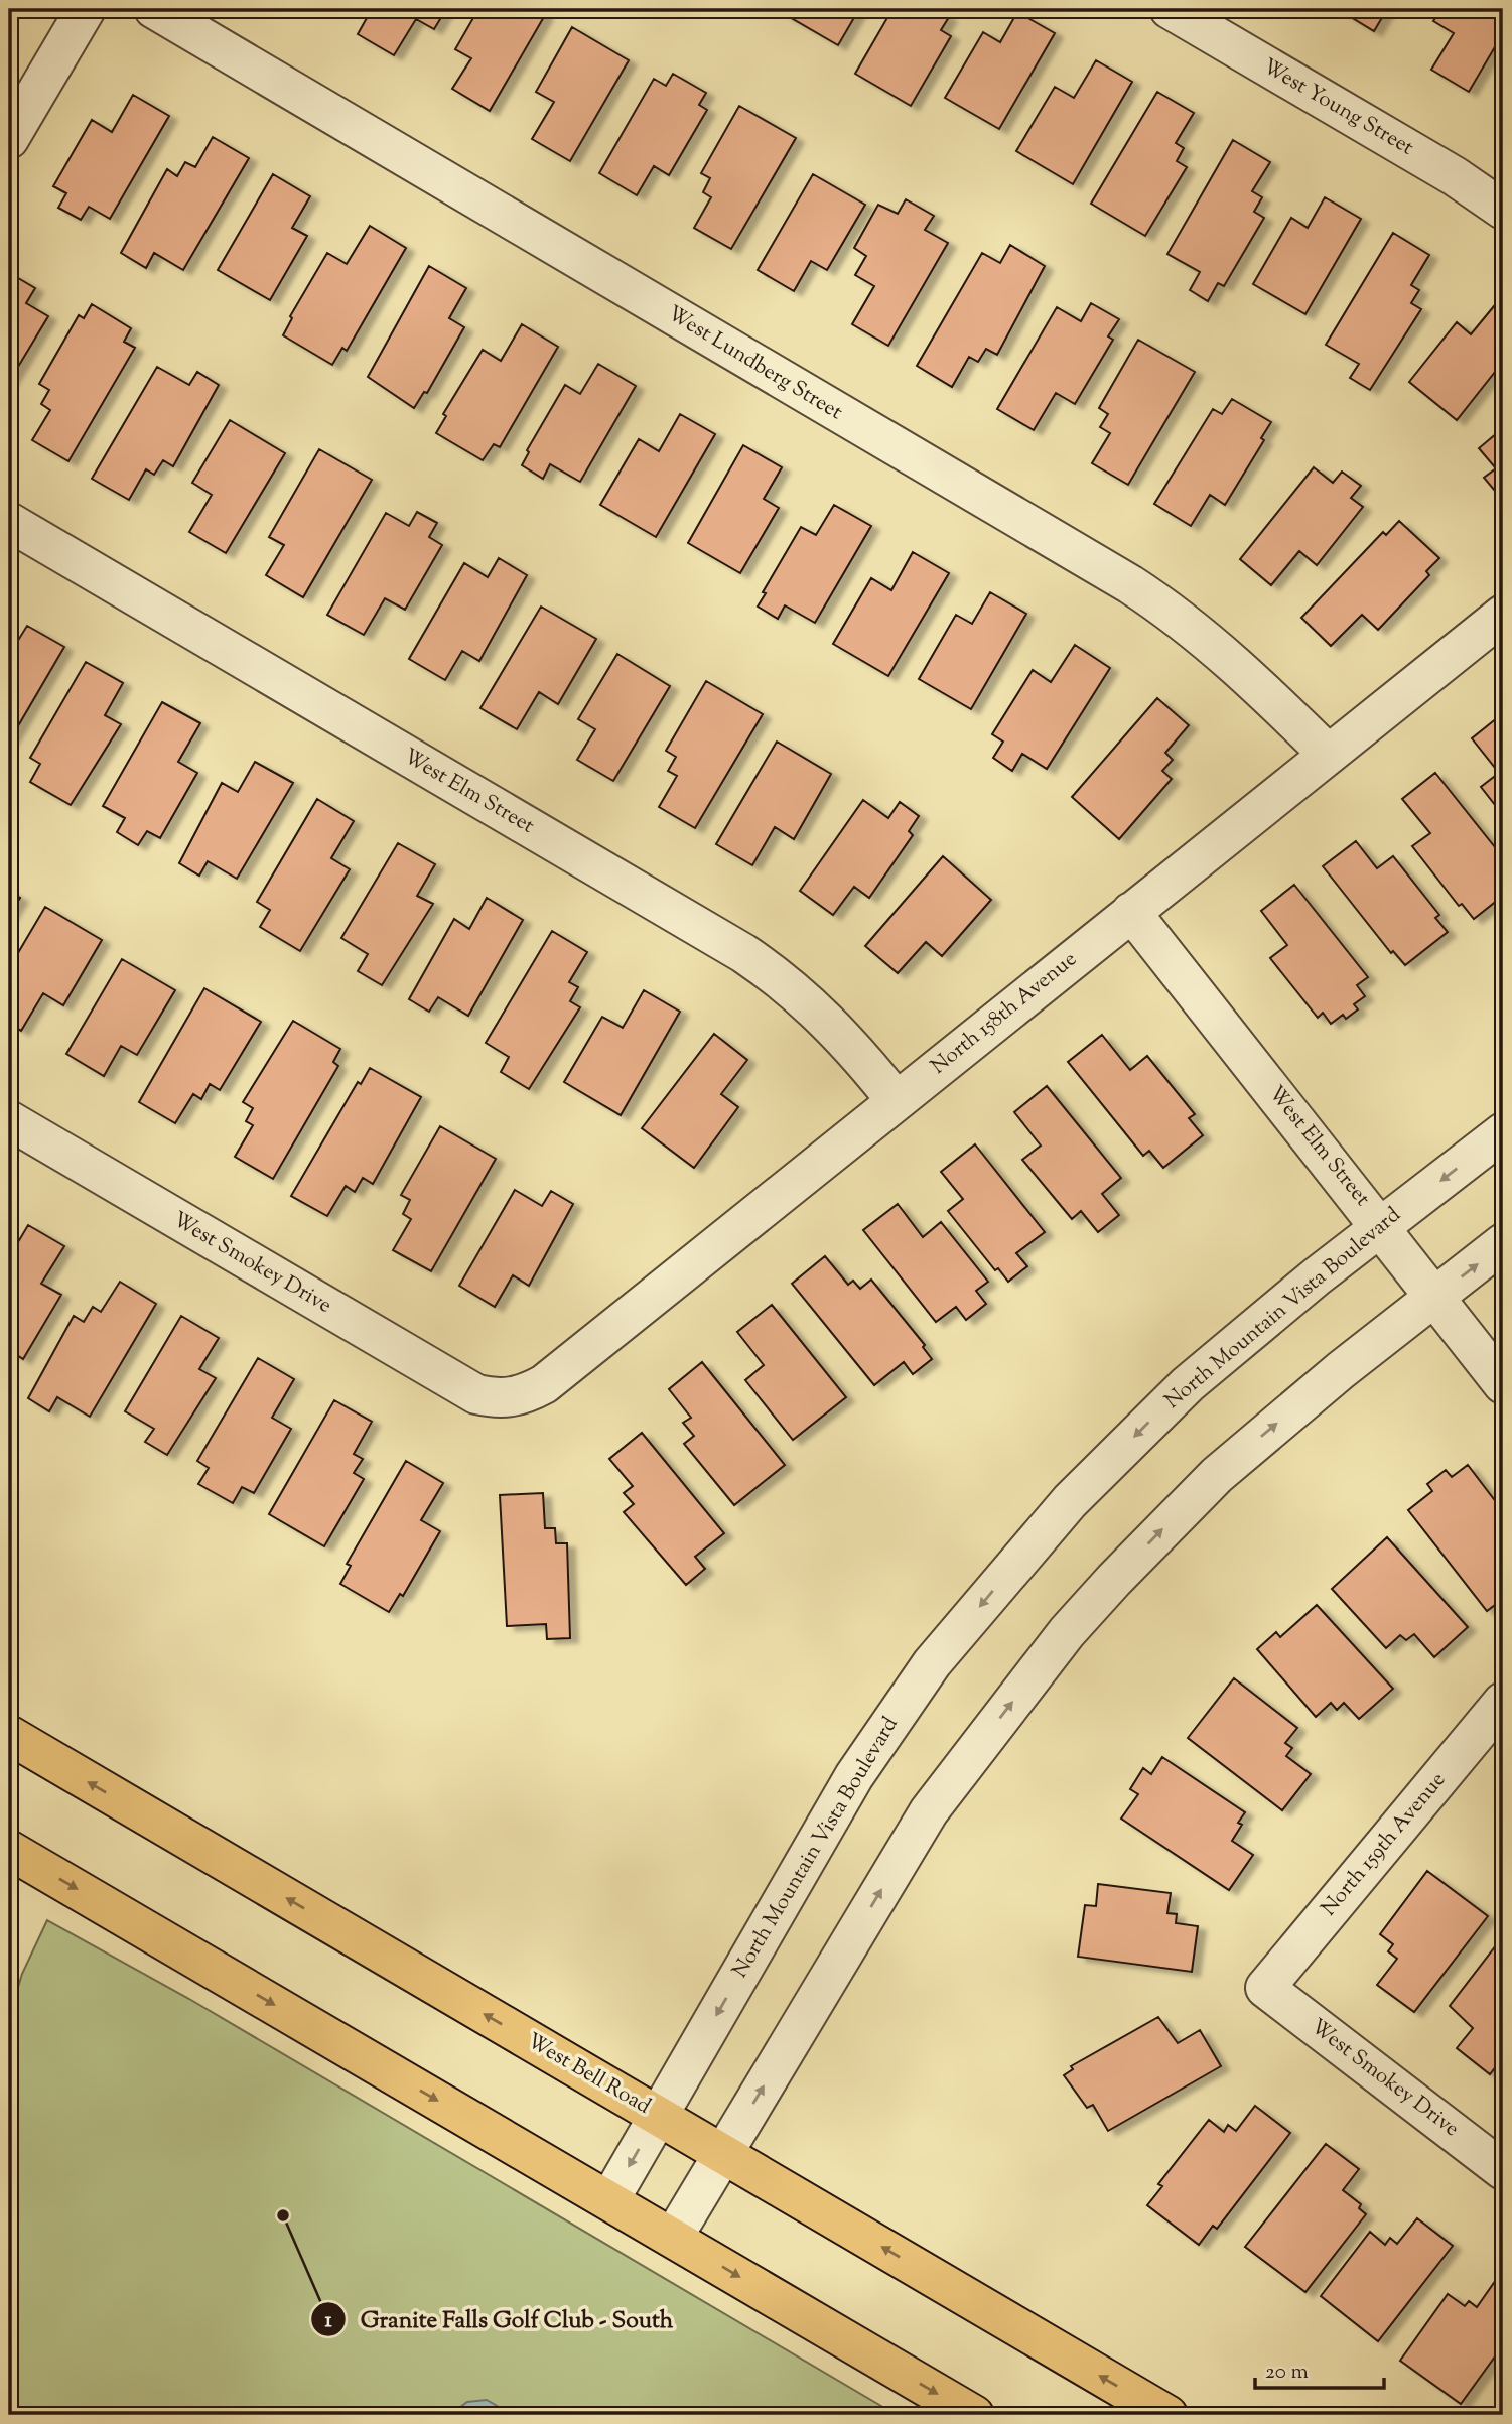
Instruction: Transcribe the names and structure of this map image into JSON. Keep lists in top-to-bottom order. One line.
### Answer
{"streets":{"main road":["West Bell Road"],"street":["West Young Street","West Lundberg Street","West Elm Street","North 158th Avenue","West Smokey Drive","North Mountain Vista Boulevard","North 159th Avenue"]},"crossings":[["West Lundberg Street","North 158th Avenue"],["West Elm Street","North 158th Avenue"],["West Elm Street","North Mountain Vista Boulevard"],["North 158th Avenue","West Smokey Drive"],["West Smokey Drive","North 159th Avenue"],["North Mountain Vista Boulevard","West Bell Road"]],"places":["Granite Falls Golf Club - South"],"scale_bar":"20 m"}
